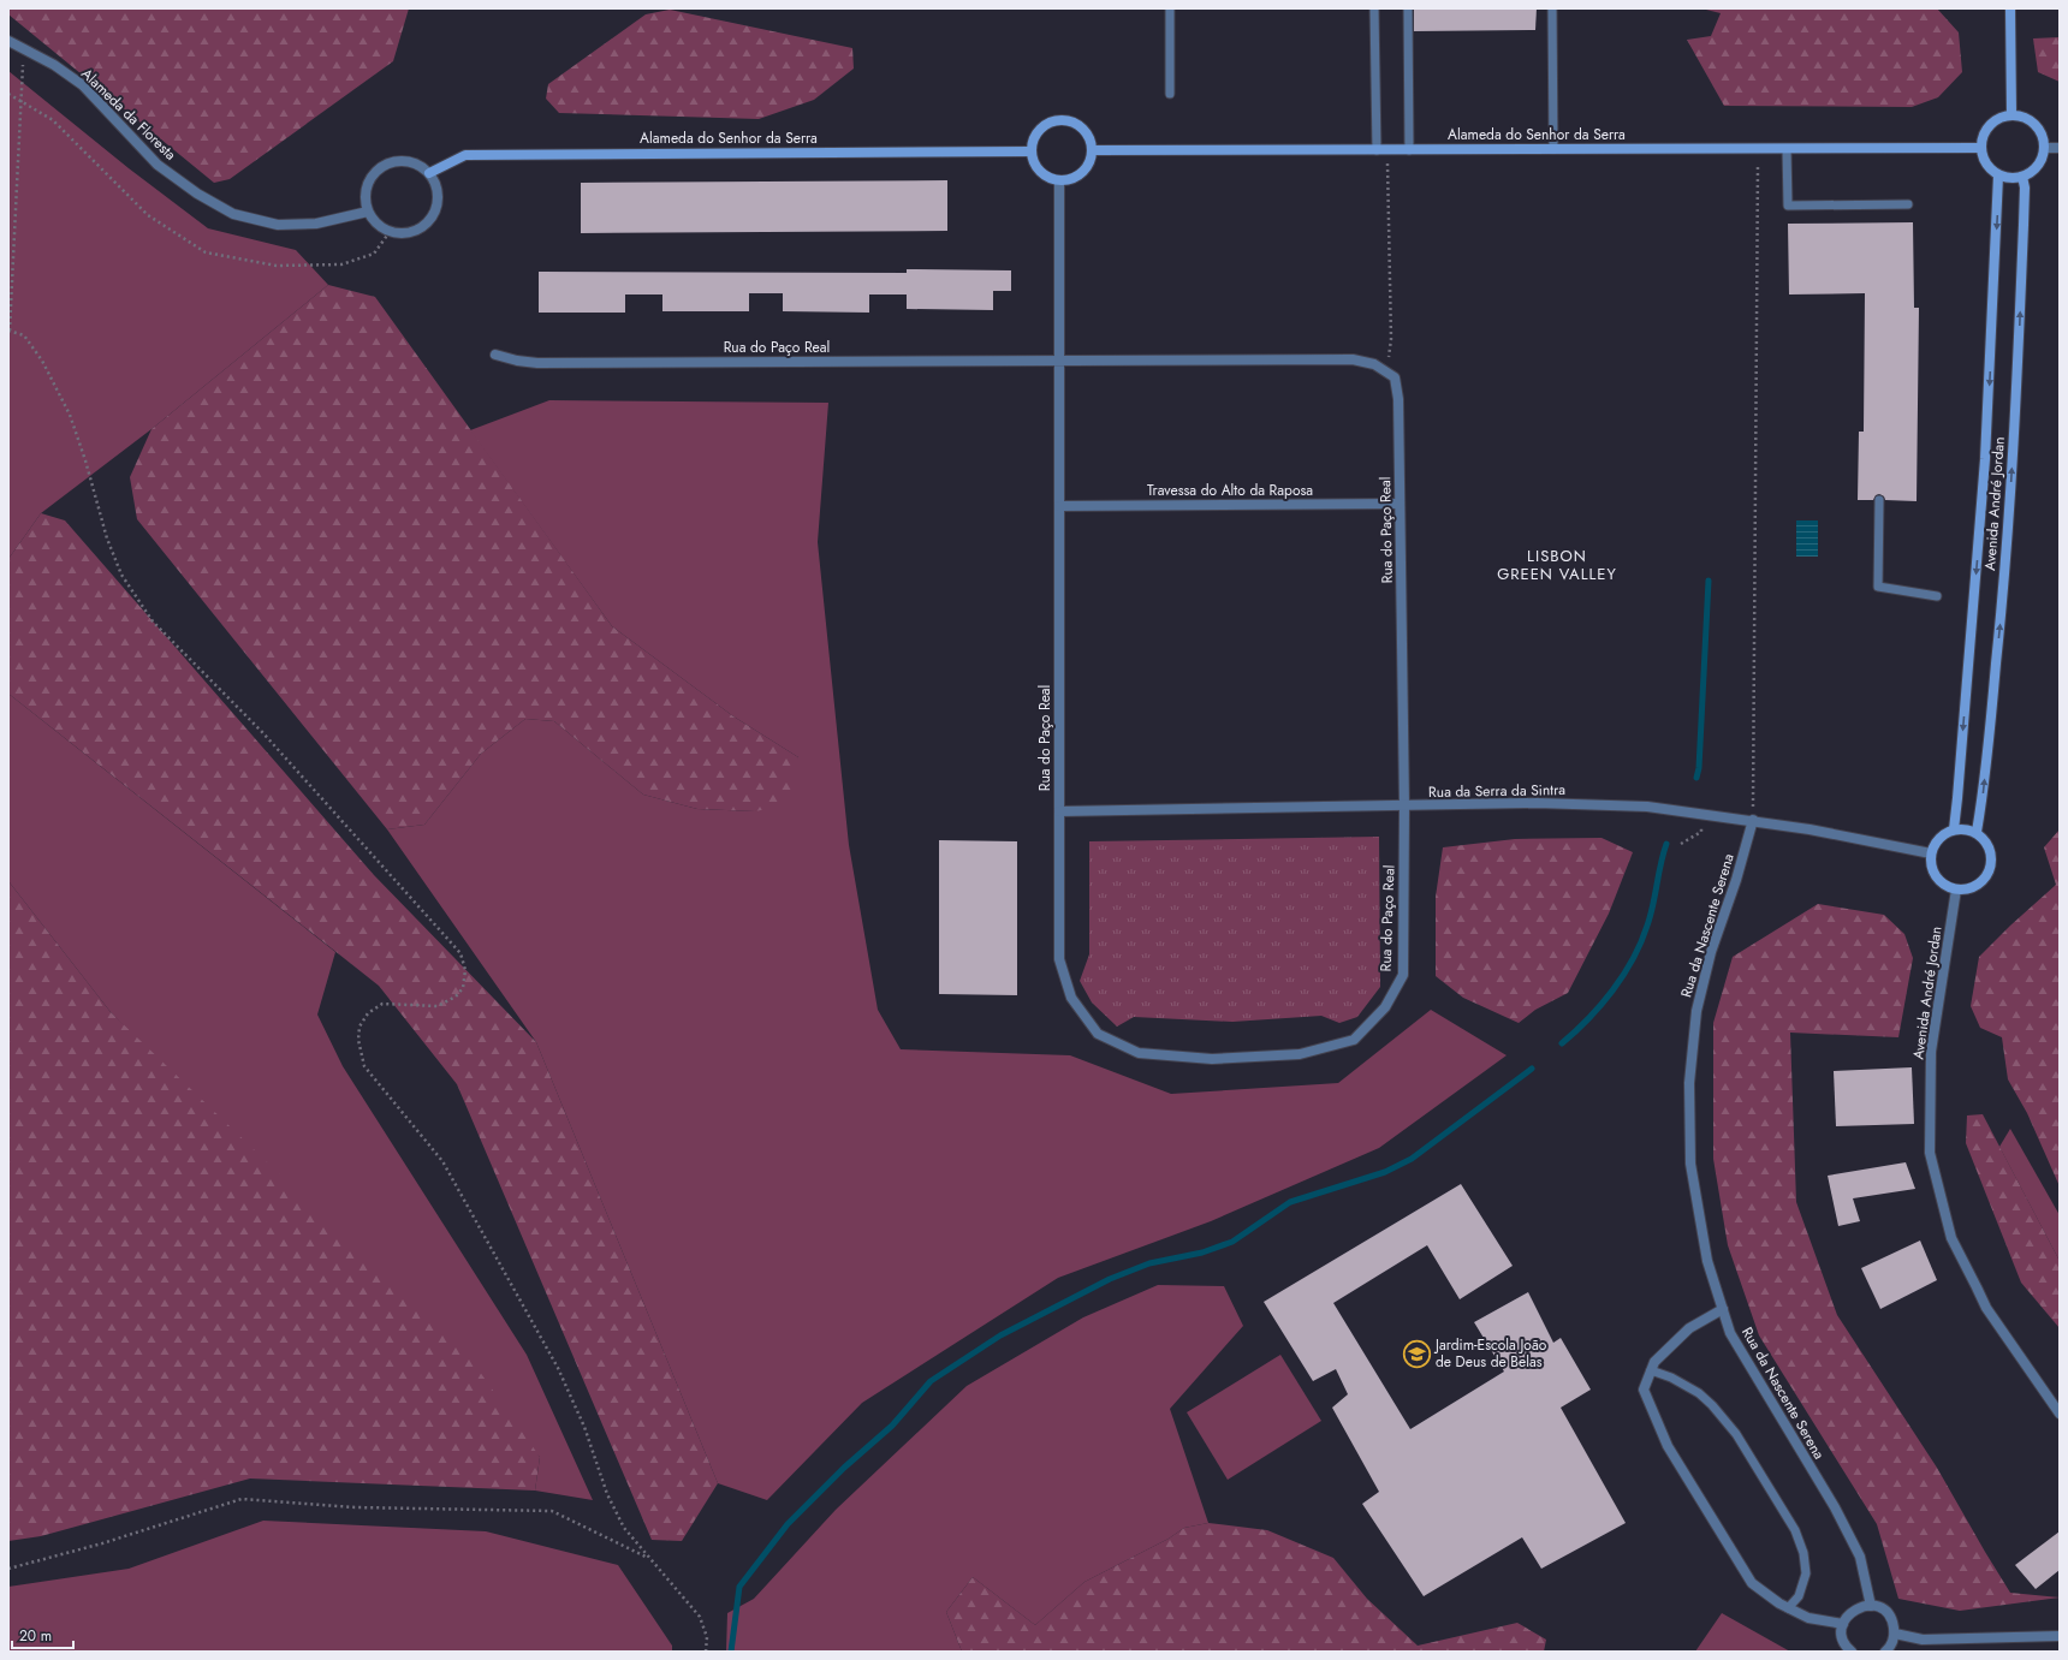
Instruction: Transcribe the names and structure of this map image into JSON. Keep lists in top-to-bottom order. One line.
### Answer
{"streets":{"street":["Alameda da Floresta","Alameda do Senhor da Serra","Rua do Paço Real","Travessa do Alto da Raposa","Avenida André Jordan","Rua da Serra da Sintra","Rua da Nascente Serena"]},"crossings":[["Alameda da Floresta","Alameda do Senhor da Serra"],["Alameda do Senhor da Serra","Rua do Paço Real"],["Alameda do Senhor da Serra","Avenida André Jordan"],["Rua do Paço Real","Travessa do Alto da Raposa"],["Rua do Paço Real","Rua da Serra da Sintra"],["Avenida André Jordan","Rua da Serra da Sintra"],["Rua da Serra da Sintra","Rua da Nascente Serena"]],"districts":["LISBON GREEN VALLEY"],"places":{"school or university":["Jardim-Escola João de Deus de Belas"]},"scale_bar":"20 m"}
